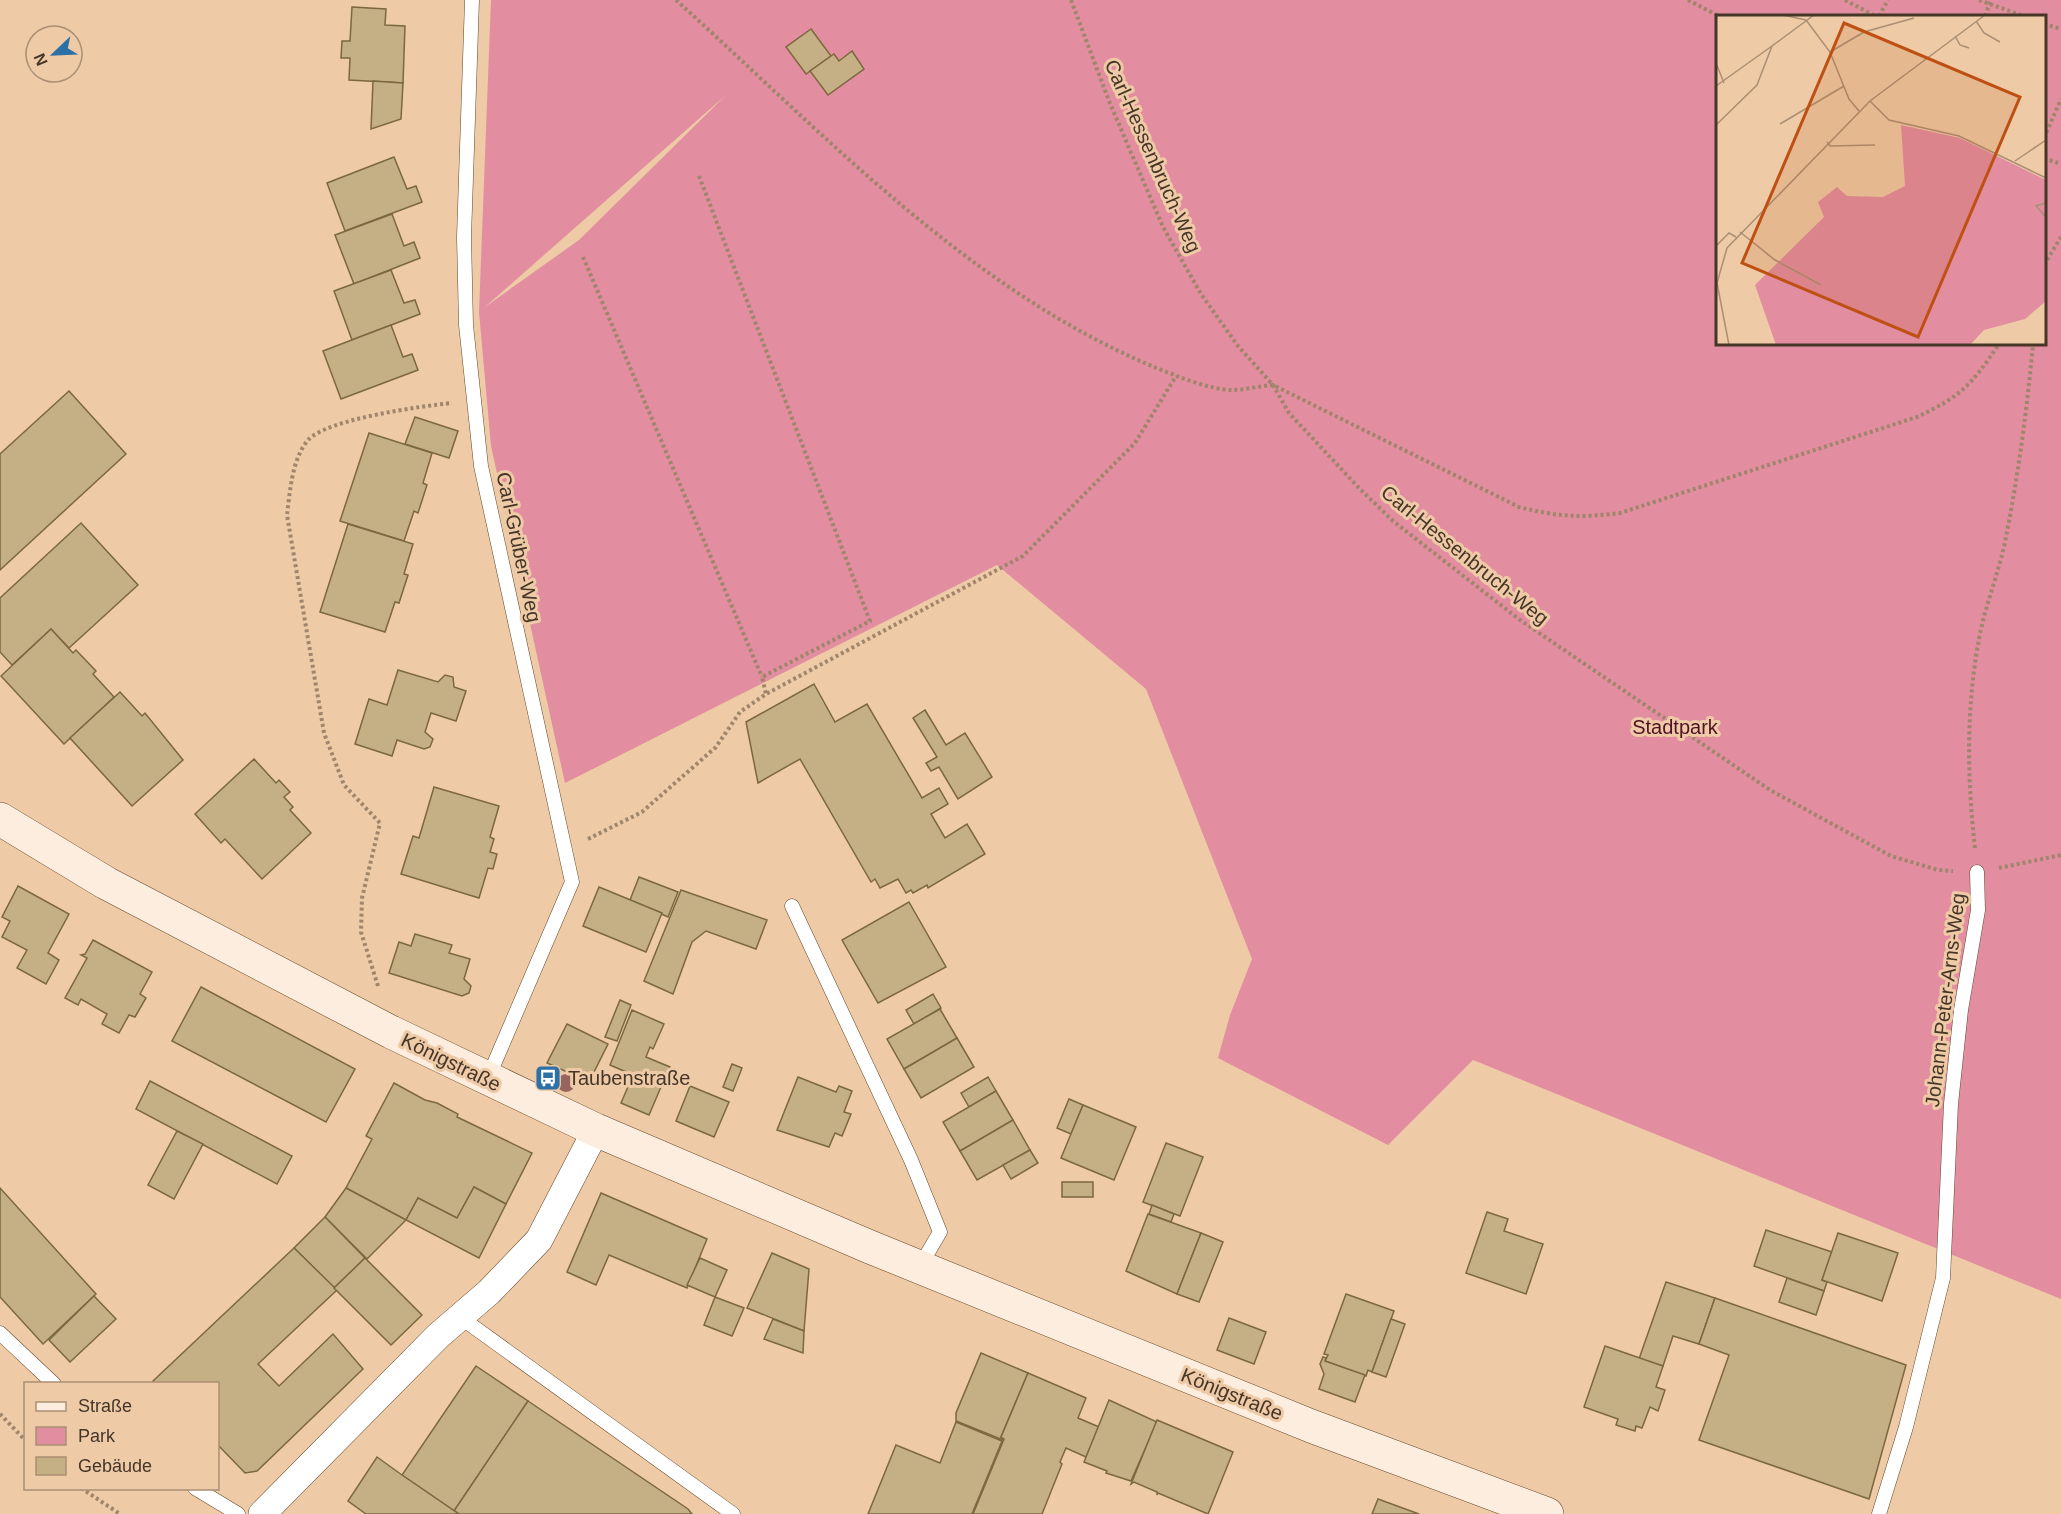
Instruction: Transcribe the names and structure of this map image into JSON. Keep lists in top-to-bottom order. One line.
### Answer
{"streets":{"main road":["Königstraße"],"lane":["Carl-Grüber-Weg","Johann-Peter-Arns-Weg"],"path":["Carl-Hessenbruch-Weg"]},"crossings":[["Carl-Hessenbruch-Weg","Johann-Peter-Arns-Weg"],["Carl-Grüber-Weg","Königstraße"]],"parks":["Stadtpark"],"places":{"bus stop":["Taubenstraße"]},"legend":["Straße","Park","Gebäude"],"north":"bottom left"}
